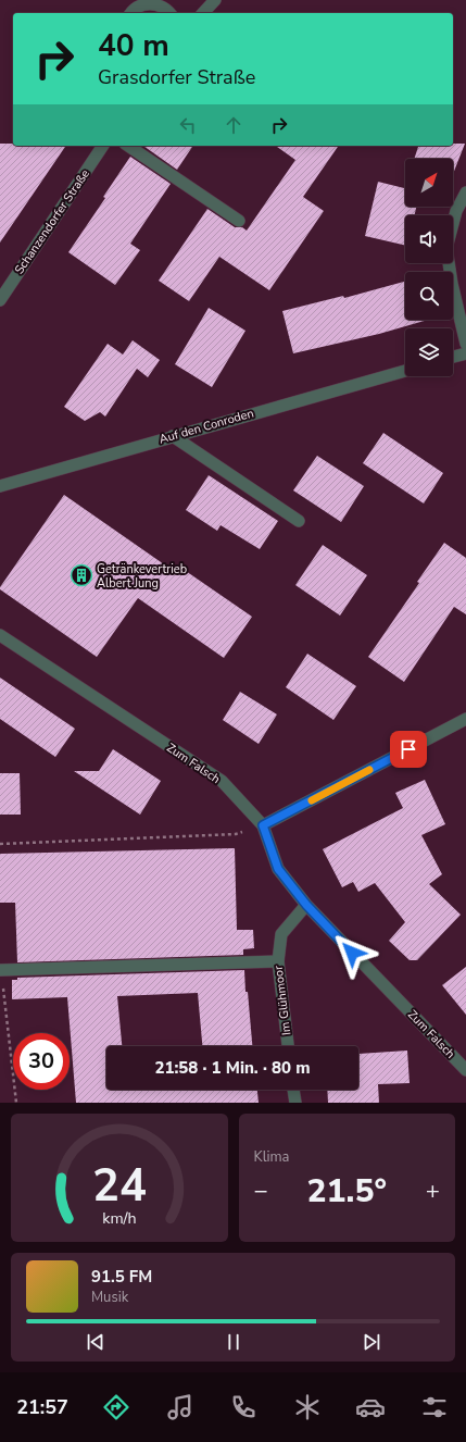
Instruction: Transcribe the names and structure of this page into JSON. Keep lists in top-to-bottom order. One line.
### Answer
{"streets":{"street":["Schanzendorfer Straße","Auf den Conroden","Zum Falsch","Im Glühmoor"]},"crossings":[["Zum Falsch","Im Glühmoor"]],"places":{"building":["Getränkevertrieb Albert Jung"]},"north":"top right","page":{"turn":["40 m","Grasdorfer Straße"],"limit":"30","trip":"21:58 · 1 Min. · 80 m","tile":"Klima","heat":["−","21.5°","+"],"song":["91.5 FM","Musik"],"tabs":"21:57","gauge":["24","km/h"]}}
